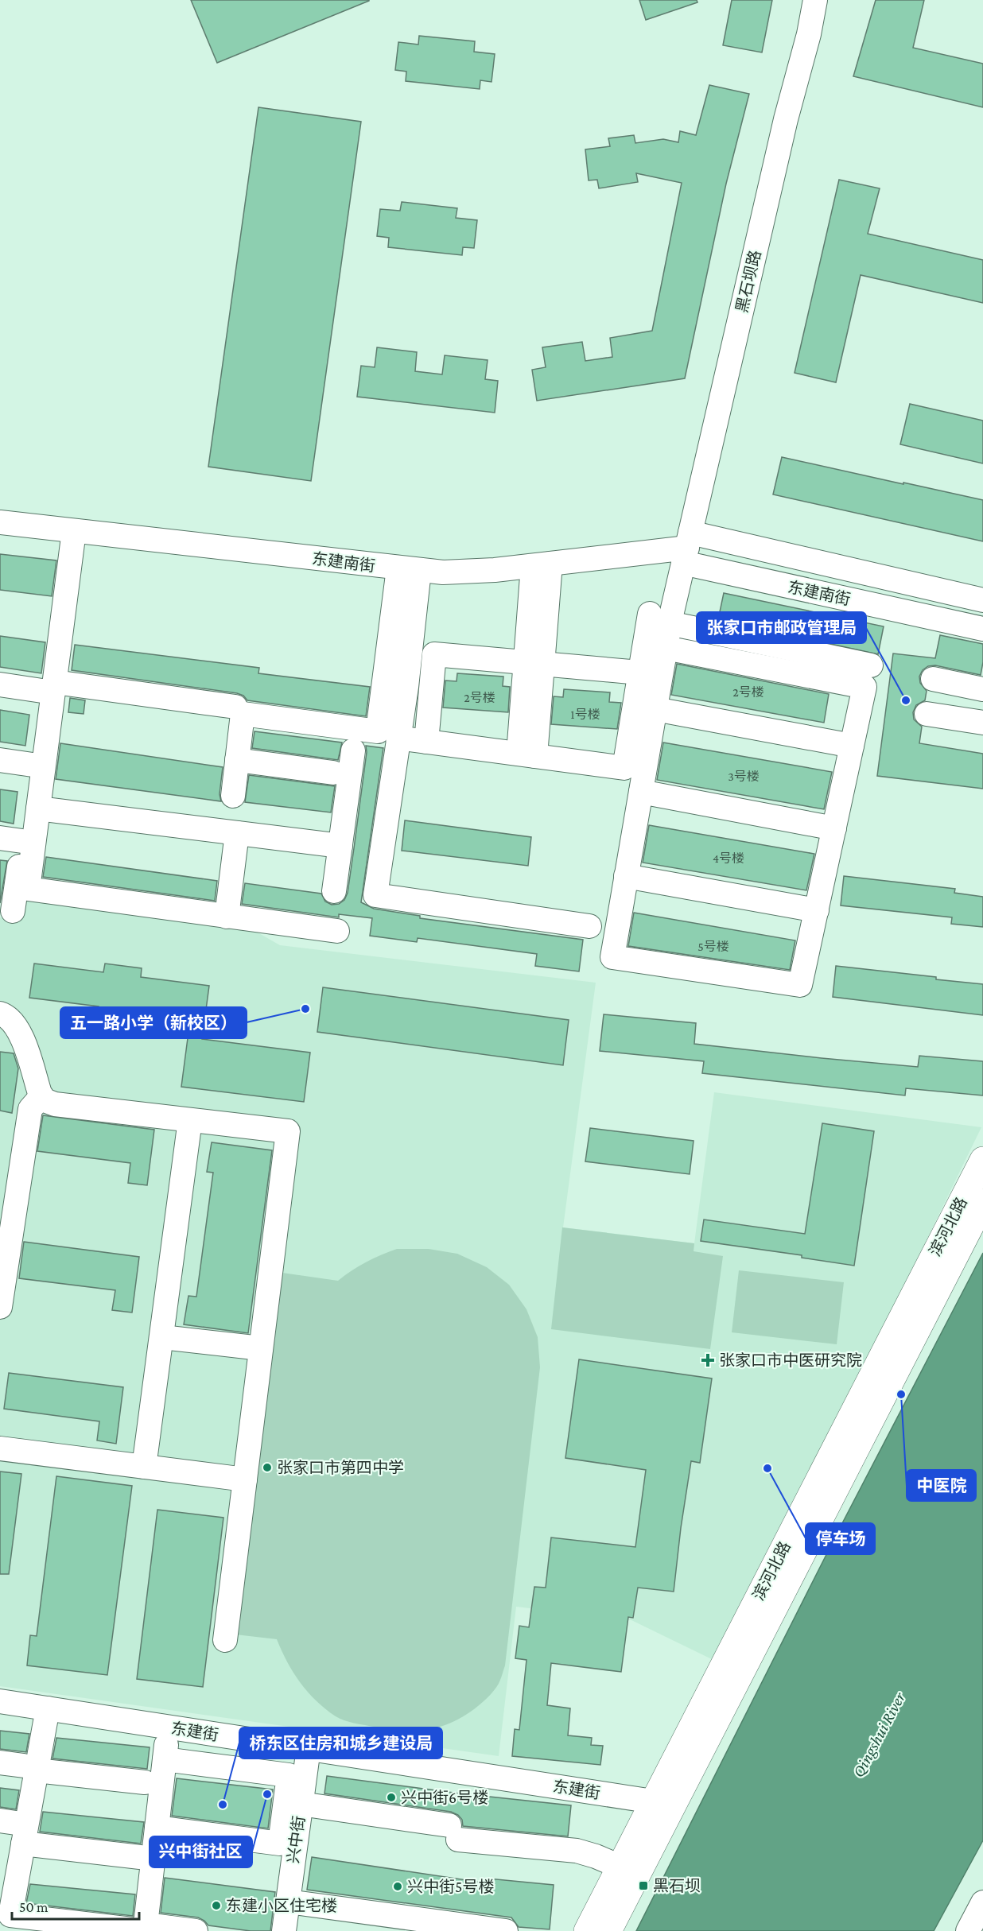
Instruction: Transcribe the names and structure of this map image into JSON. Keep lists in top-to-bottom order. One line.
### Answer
{"streets":{"main road":["滨河北路"],"street":["黑石坝路","东建南街","东建街","兴中街"]},"crossings":[["黑石坝路","东建南街"],["滨河北路","东建街"],["东建街","兴中街"]],"water":["Qingshui River"],"places":{"other":["张家口市邮政管理局","五一路小学（新校区）","中医院","张家口市第四中学","停车场","兴中街社区","兴中街6号楼","桥东区住房和城乡建设局","兴中街5号楼","东建小区住宅楼"],"health":["张家口市中医研究院"],"transit":["黑石坝"]},"house_numbers":["2号楼","2号楼","1号楼","3号楼","4号楼","5号楼"],"scale_bar":"50 m"}
